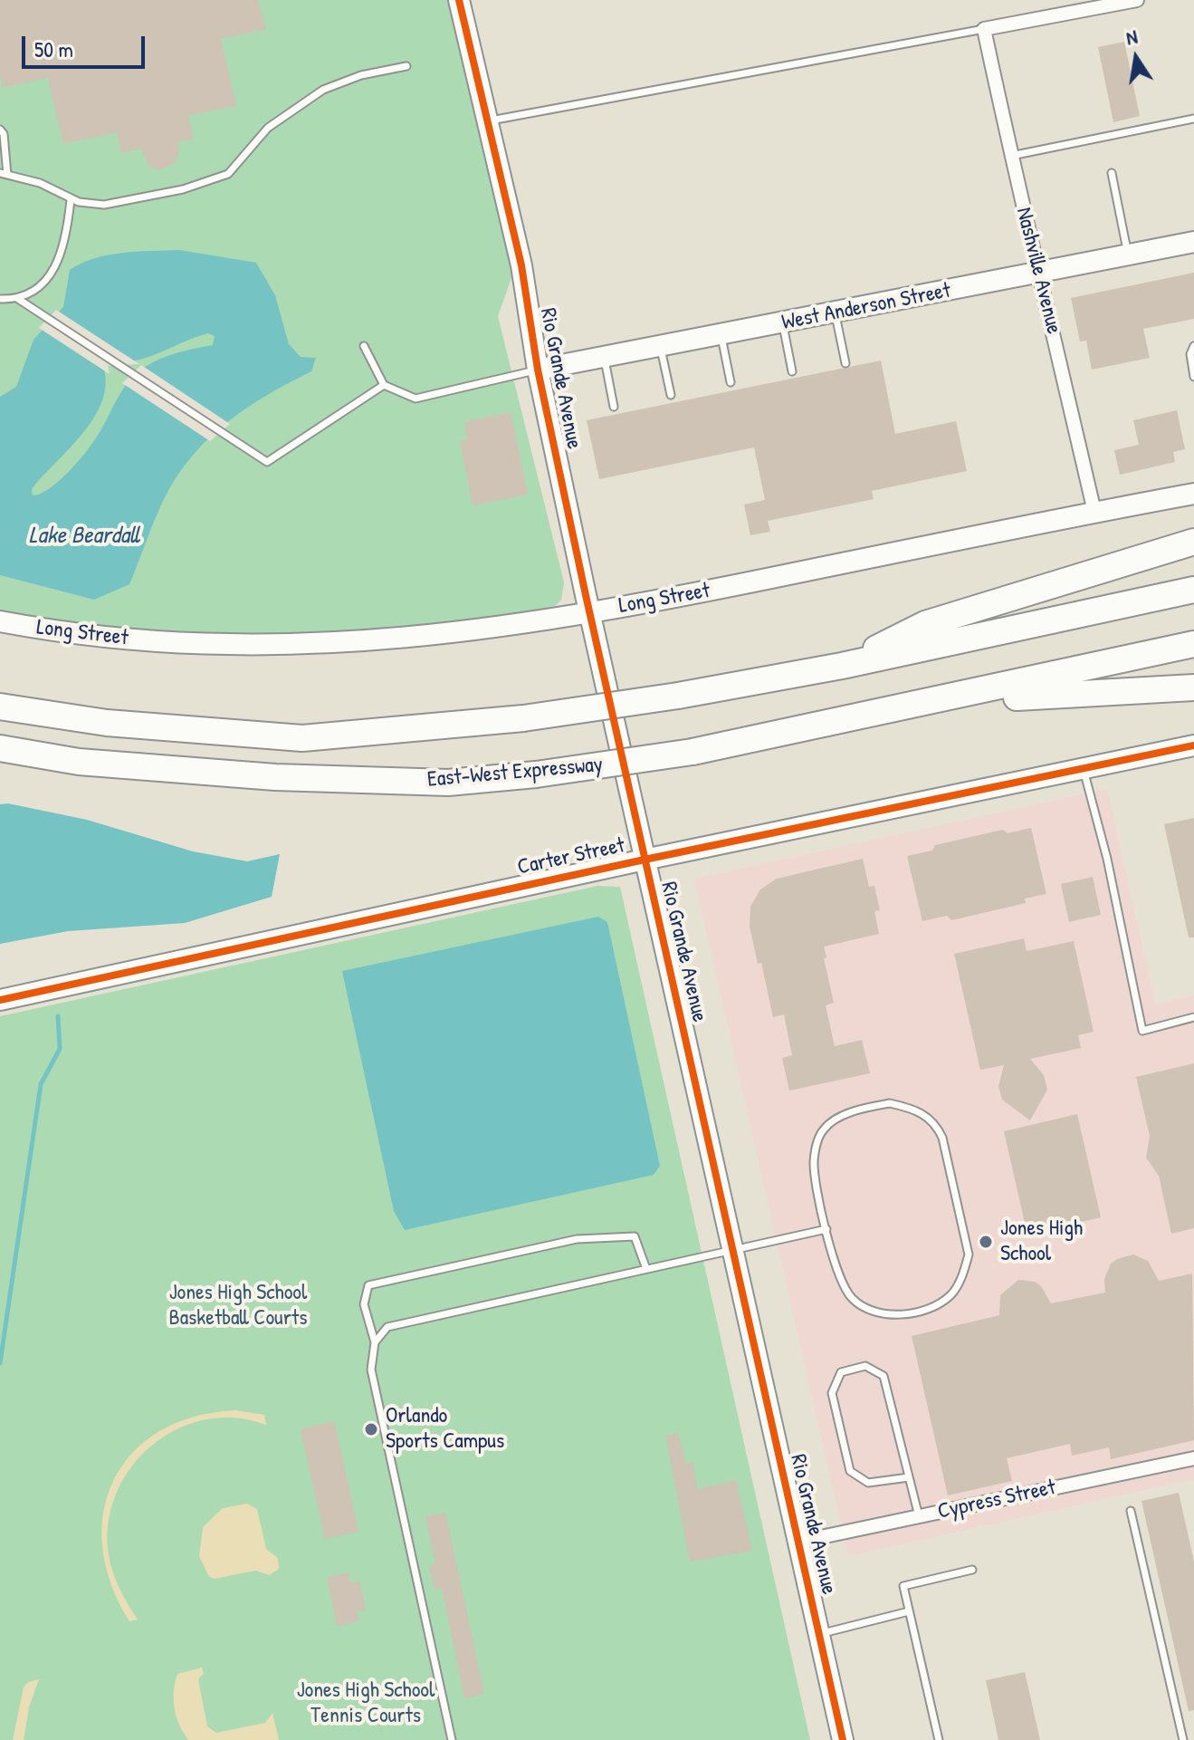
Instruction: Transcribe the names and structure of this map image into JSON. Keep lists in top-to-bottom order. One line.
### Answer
{"streets":{"highway":["East-West Expressway"],"street":["Nashville Avenue","West Anderson Street","Rio Grande Avenue","Long Street","Carter Street","Cypress Street"]},"crossings":[["Nashville Avenue","West Anderson Street"],["Nashville Avenue","Long Street"],["West Anderson Street","Rio Grande Avenue"],["Rio Grande Avenue","Long Street"],["Rio Grande Avenue","Carter Street"],["Rio Grande Avenue","Cypress Street"]],"water":["Lake Beardall"],"parks":["Jones High School Basketball Courts","Jones High School Tennis Courts"],"places":["Jones High School","Orlando Sports Campus"],"scale_bar":"50 m","north":"top"}
